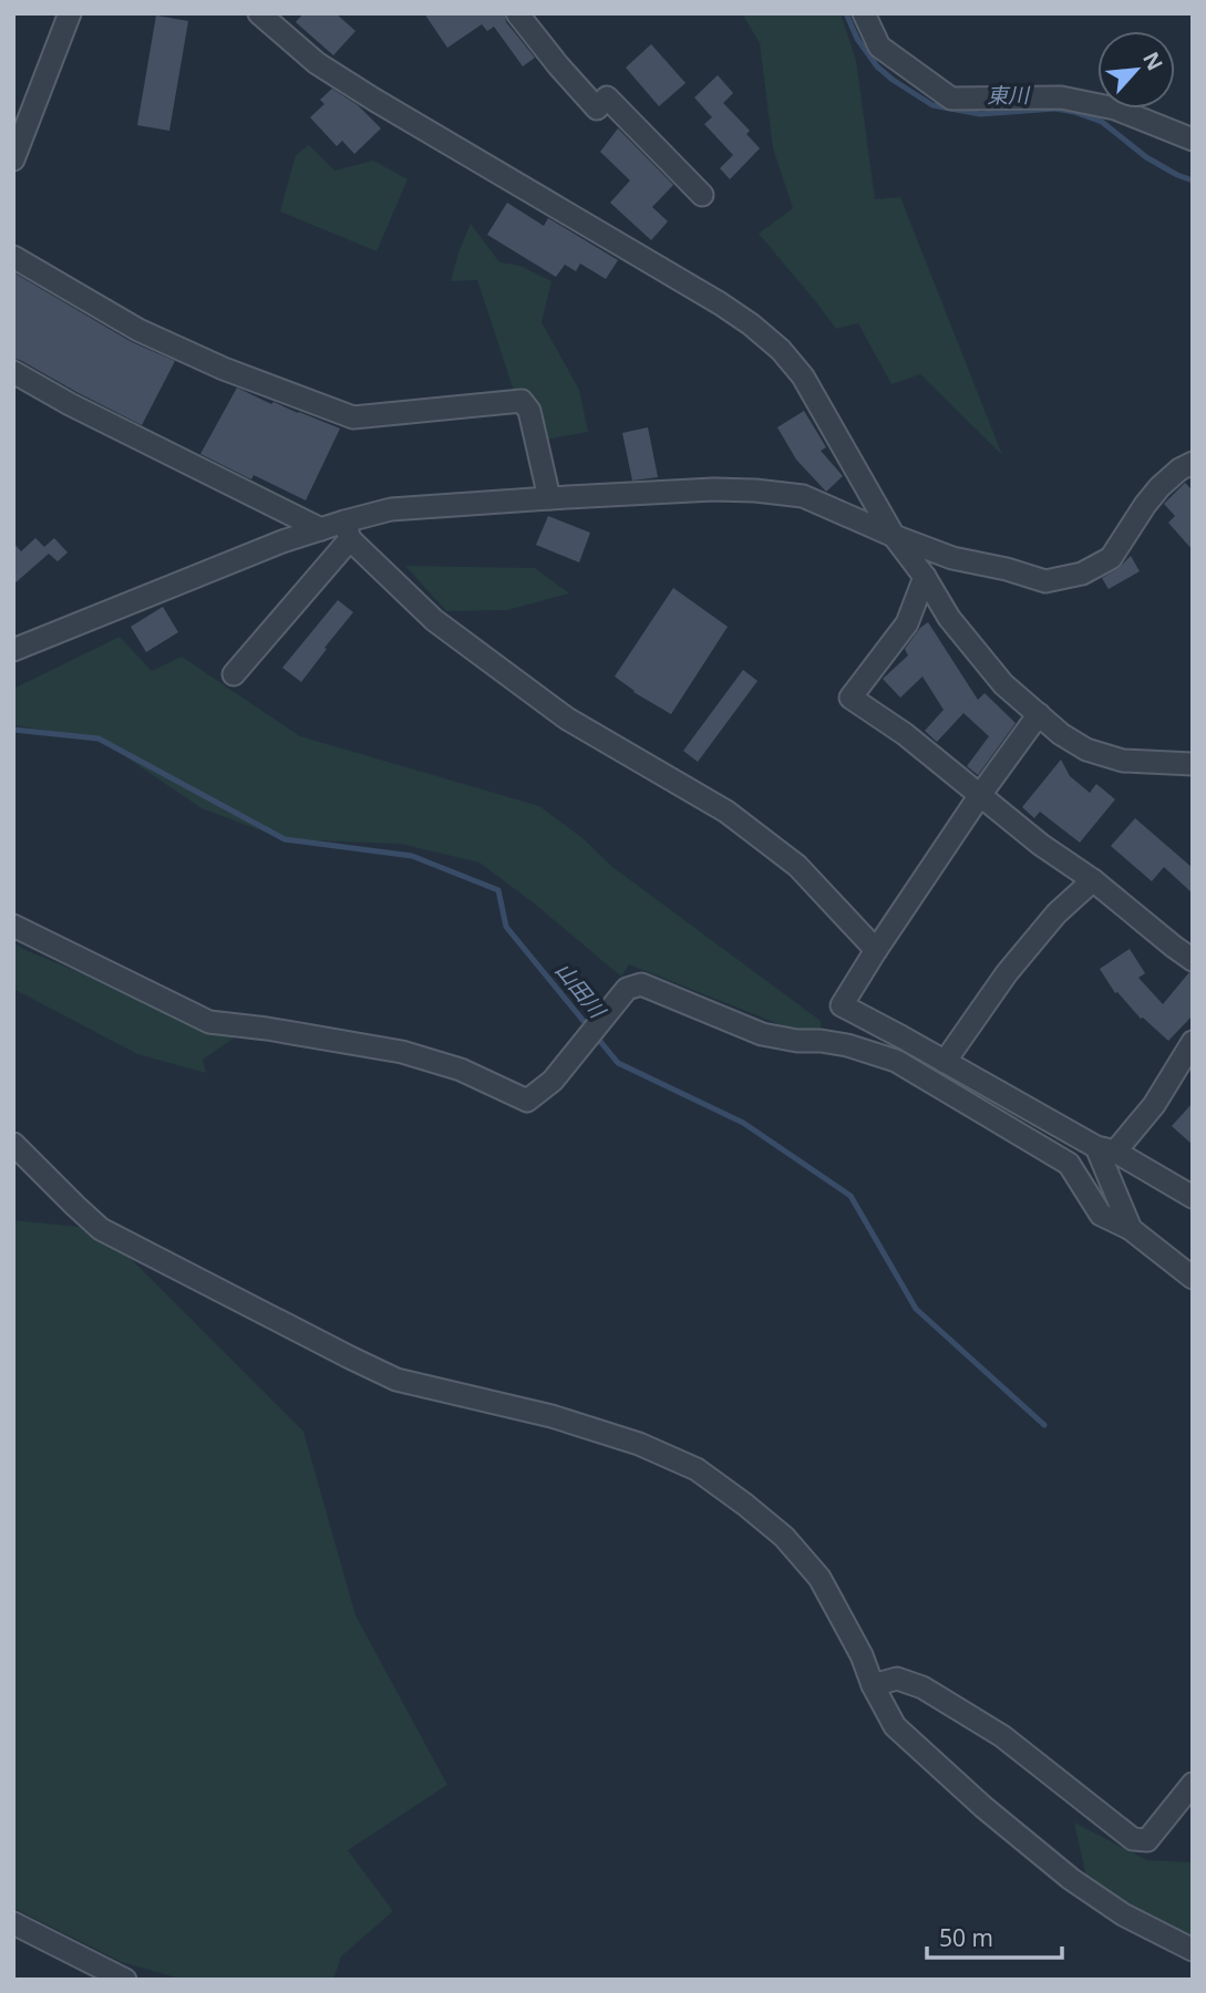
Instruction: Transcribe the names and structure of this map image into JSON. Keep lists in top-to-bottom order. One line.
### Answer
{"water":["東川","山田川"],"scale_bar":"50 m","north":"top right"}
